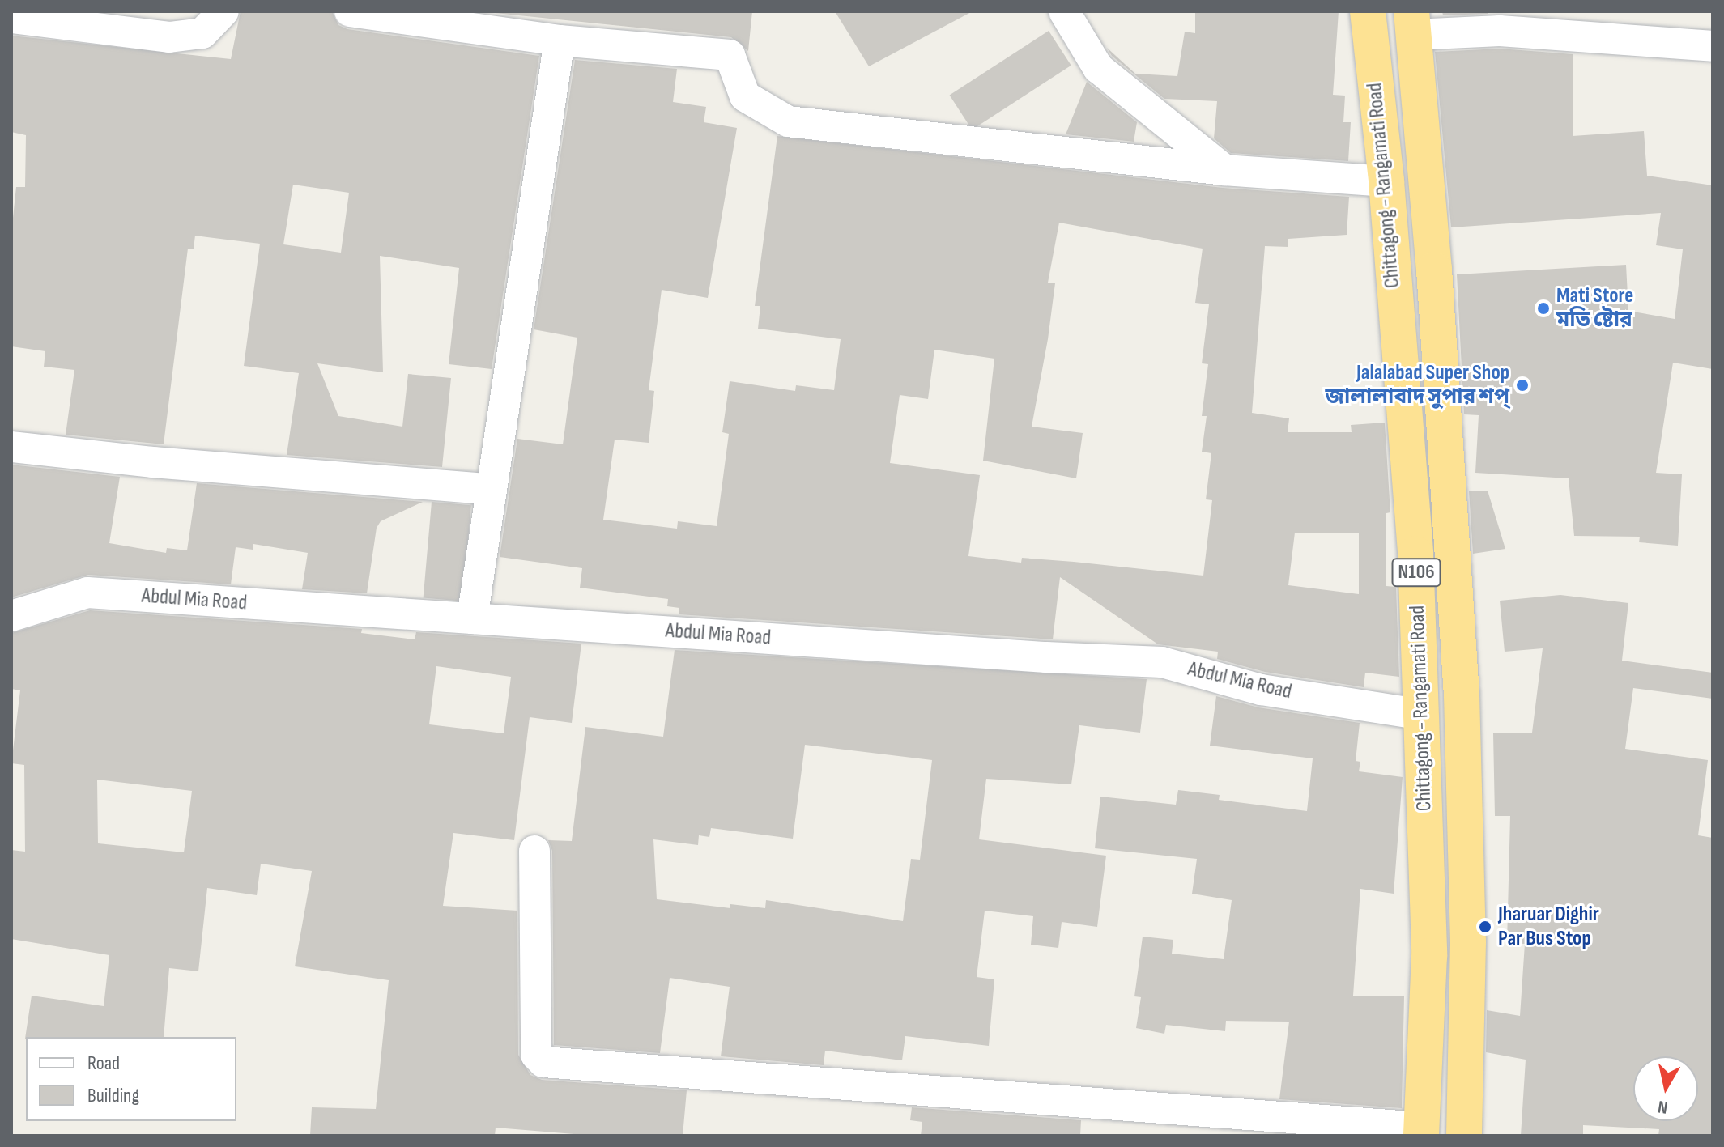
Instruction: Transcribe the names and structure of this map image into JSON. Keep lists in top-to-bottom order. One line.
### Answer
{"streets":{"highway":["Chittagong - Rangamati Road","N106"],"street":["Abdul Mia Road"]},"crossings":[["Chittagong - Rangamati Road","Abdul Mia Road"]],"places":["Mati Store মতি ষ্টোর","Jalalabad Super Shop জালালাবাদ সুপার শপ্","Jharuar Dighir Par Bus Stop"],"legend":["Road","Building"],"north":"bottom"}
